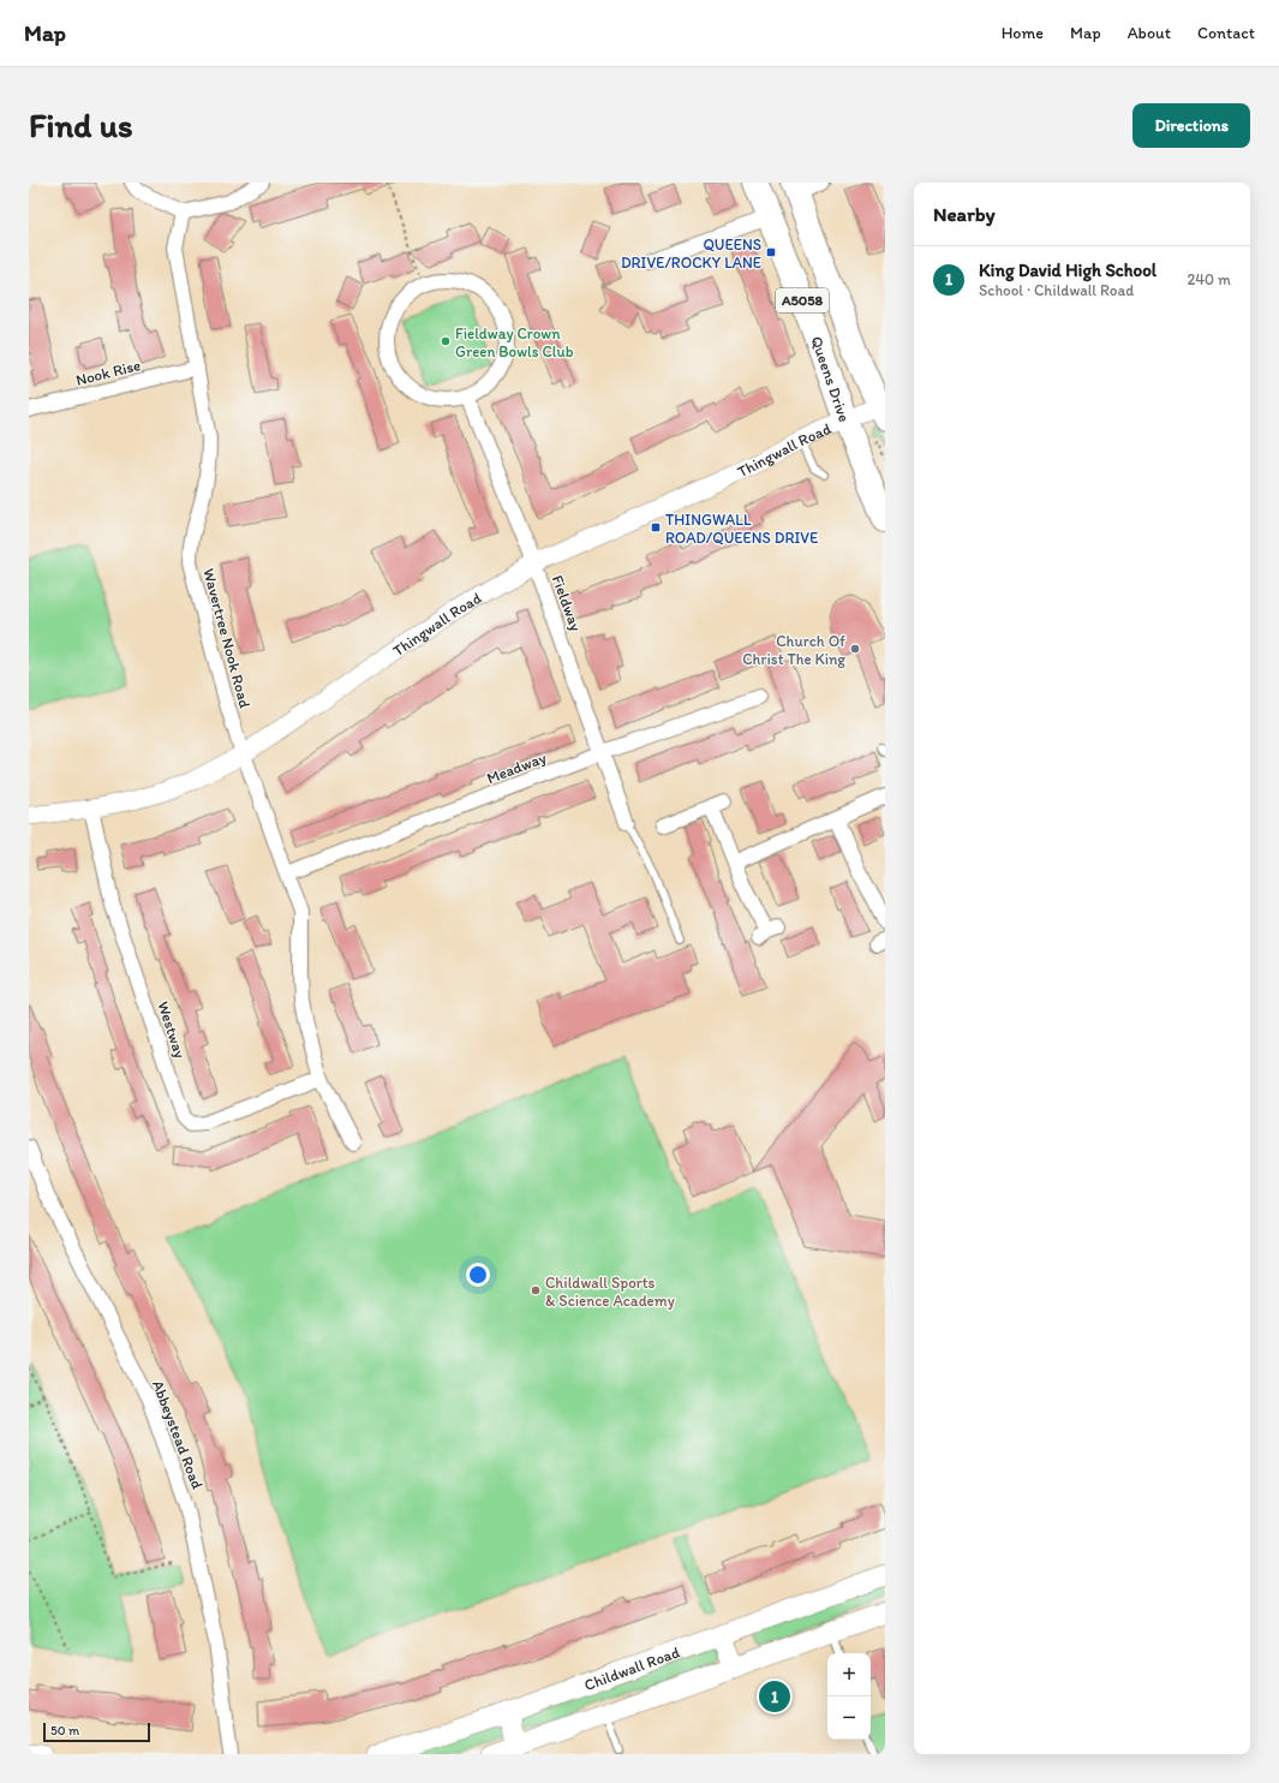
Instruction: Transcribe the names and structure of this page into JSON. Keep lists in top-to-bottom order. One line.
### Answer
{"streets":{"highway":["A5058","Queens Drive"],"main road":["Childwall Road"],"street":["Nook Rise","Thingwall Road","Fieldway","Wavertree Nook Road","Meadway","Westway","Abbeystead Road"]},"crossings":[["Nook Rise","Wavertree Nook Road"],["Queens Drive","Thingwall Road"],["Thingwall Road","Fieldway"],["Thingwall Road","Wavertree Nook Road"],["Thingwall Road","Westway"],["Fieldway","Meadway"],["Wavertree Nook Road","Meadway"],["Wavertree Nook Road","Westway"]],"places":{"transit":["QUEENS DRIVE/ROCKY LANE","THINGWALL ROAD/QUEENS DRIVE"],"other":["Fieldway Crown Green Bowls Club","Church Of Christ The King","Childwall Sports & Science Academy"]},"scale_bar":"50 m","page":{"header":"Map","nav":["Home","Map","About","Contact"],"buttons":"Directions","title":"Find us","heading":"Nearby","list":[{"mark":"1","name":"King David High School","note":"School · Childwall Road","value":"240 m"}],"map_buttons":["+","−"],"pins":"1","scale":"50 m"}}
